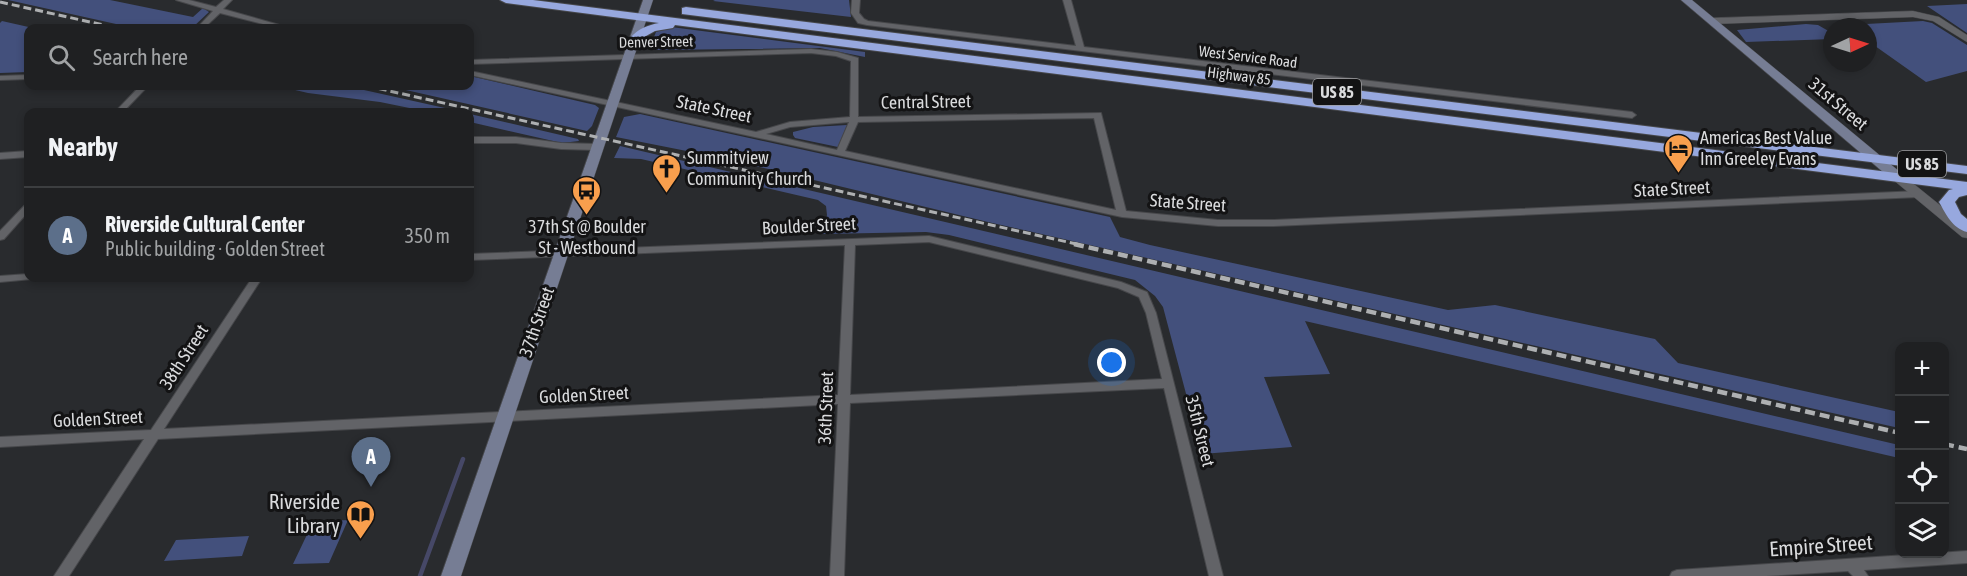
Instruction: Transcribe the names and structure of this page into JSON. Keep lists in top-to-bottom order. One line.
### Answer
{"streets":{"highway":["Highway 85","US 85"],"main road":["31st Street","37th Street"],"street":["Denver Street","West Service Road","Central Street","State Street","Boulder Street","38th Street","Golden Street","36th Street","35th Street","Empire Street"]},"crossings":[["Denver Street","Central Street"],["Denver Street","37th Street"],["Highway 85","31st Street"],["Highway 85","37th Street"],["Central Street","State Street"],["31st Street","State Street"],["State Street","37th Street"],["Boulder Street","37th Street"],["Boulder Street","36th Street"],["Boulder Street","35th Street"],["37th Street","Golden Street"],["38th Street","Golden Street"],["Golden Street","36th Street"],["Golden Street","35th Street"]],"places":{"hotel":["Americas Best Value Inn Greeley Evans"],"church":["Summitview Community Church"],"bus stop":["37th St @ Boulder St - Westbound"],"library":["Riverside Library"]},"north":"right","page":{"search":"Search here","heading":"Nearby","list":[{"mark":"A","name":"Riverside Cultural Center","note":"Public building · Golden Street","value":"350 m"}],"map_buttons":["+","−"],"pins":"A"}}
